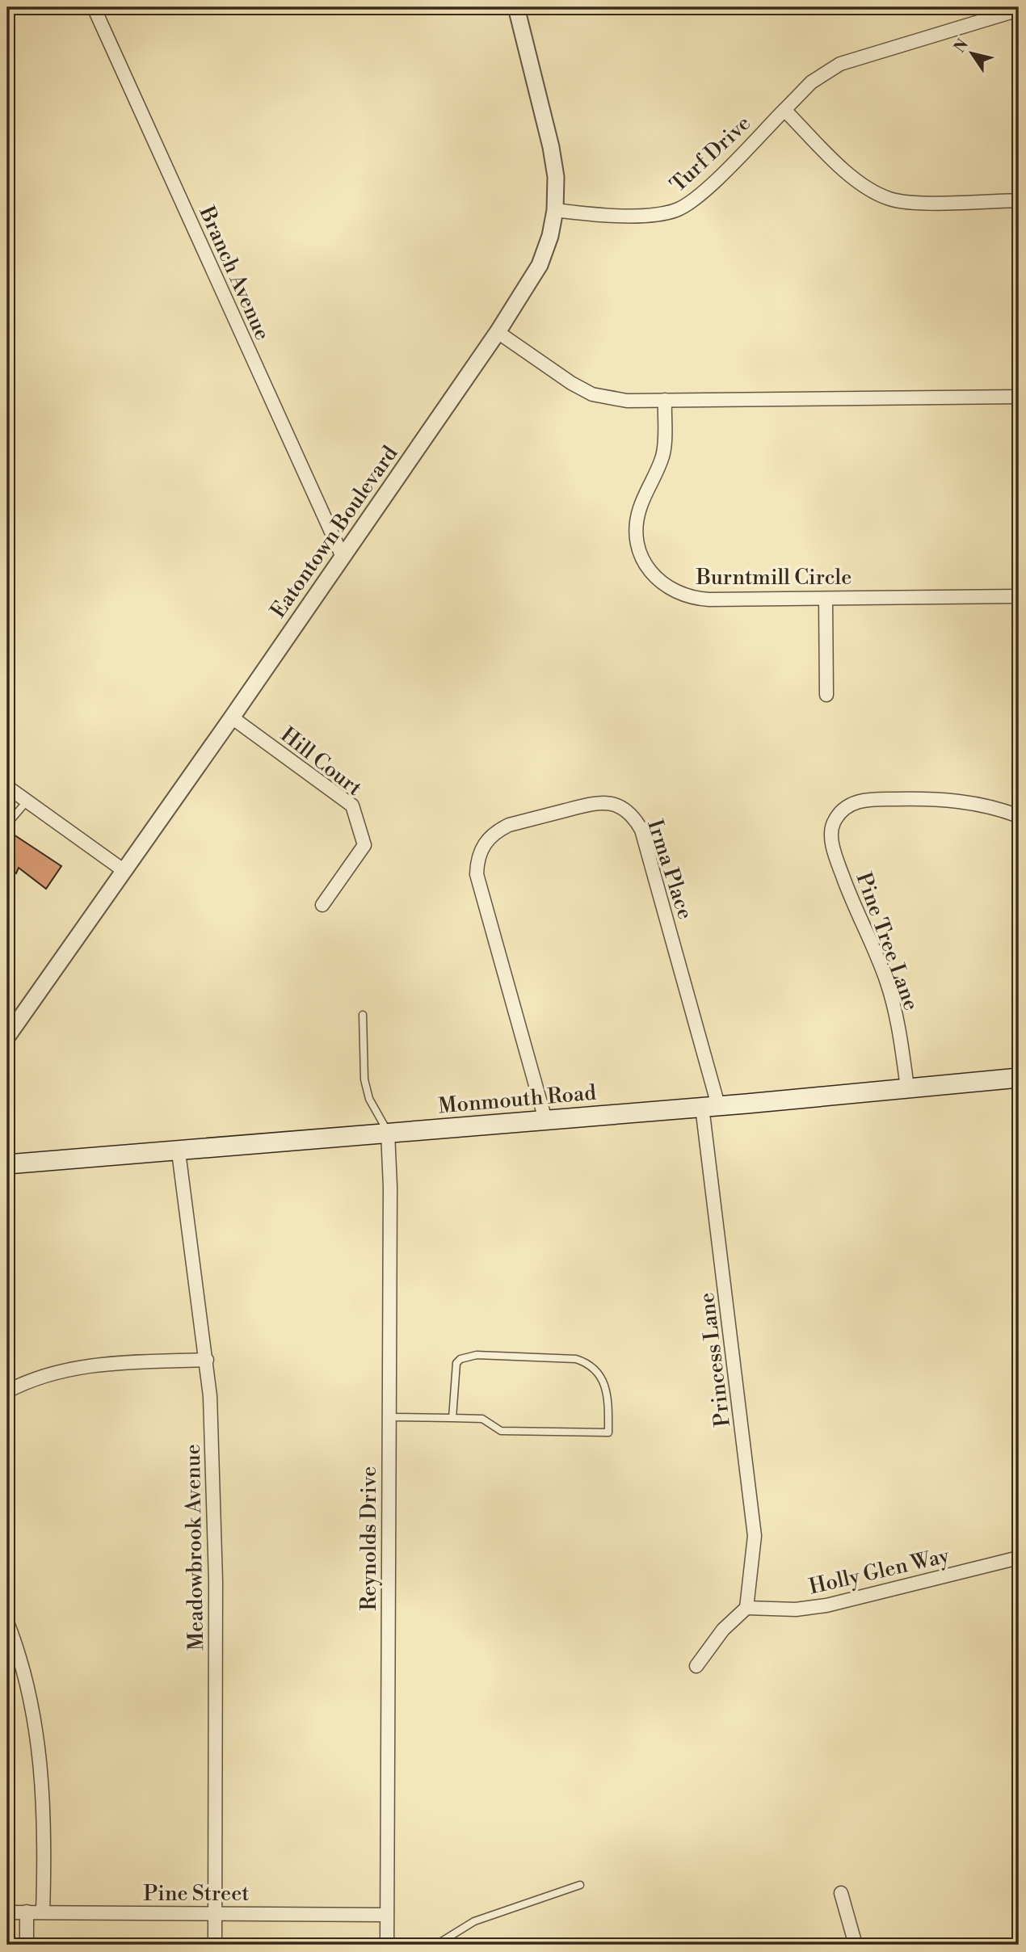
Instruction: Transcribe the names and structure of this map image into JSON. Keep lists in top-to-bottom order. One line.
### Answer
{"streets":{"main road":["Monmouth Road"],"street":["Turf Drive","Branch Avenue","Eatontown Boulevard","Burntmill Circle","Hill Court","Irma Place","Pine Tree Lane","Princess Lane","Reynolds Drive","Meadowbrook Avenue","Holly Glen Way","Pine Street"]},"crossings":[["Turf Drive","Eatontown Boulevard"],["Branch Avenue","Eatontown Boulevard"],["Eatontown Boulevard","Hill Court"],["Irma Place","Monmouth Road"],["Irma Place","Princess Lane"],["Pine Tree Lane","Monmouth Road"],["Monmouth Road","Princess Lane"],["Monmouth Road","Reynolds Drive"],["Monmouth Road","Meadowbrook Avenue"],["Princess Lane","Holly Glen Way"],["Reynolds Drive","Pine Street"],["Meadowbrook Avenue","Pine Street"]],"north":"top left"}
